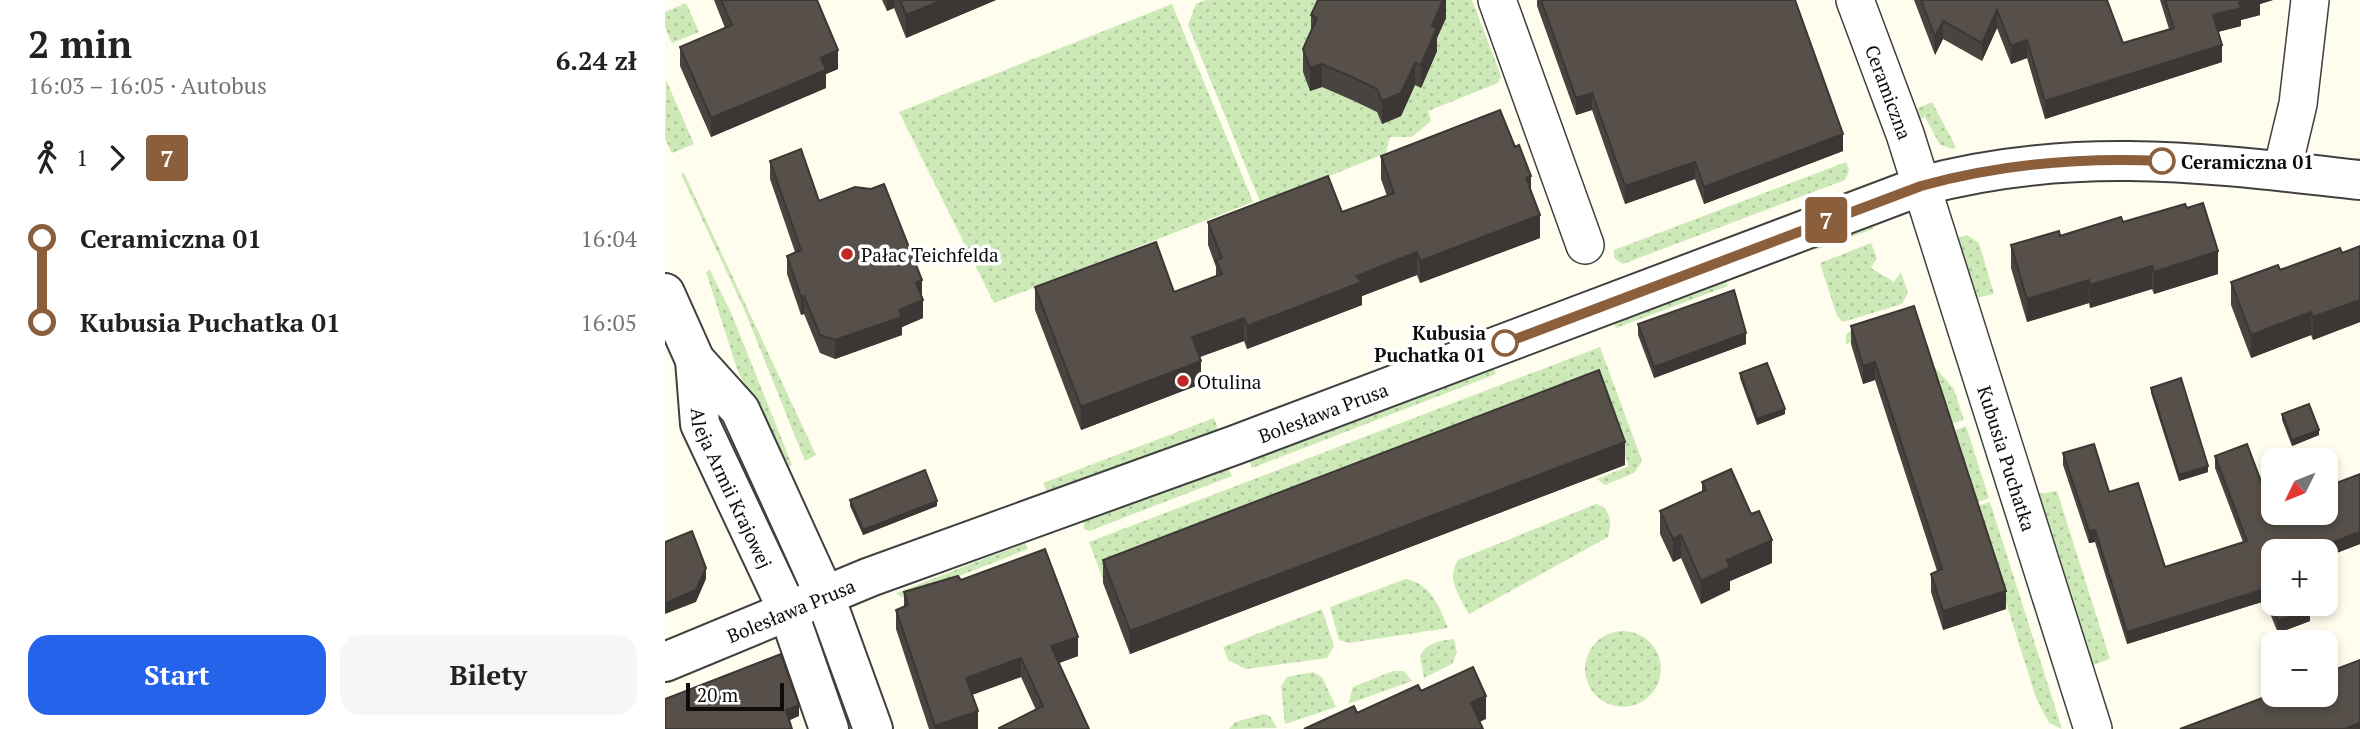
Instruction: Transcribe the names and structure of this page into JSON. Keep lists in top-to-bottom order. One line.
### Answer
{"streets":{"street":["Ceramiczna","Bolesława Prusa","Kubusia Puchatka","Aleja Armii Krajowej"]},"crossings":[["Ceramiczna","Bolesława Prusa"],["Ceramiczna","Kubusia Puchatka"],["Bolesława Prusa","Kubusia Puchatka"],["Bolesława Prusa","Aleja Armii Krajowej"]],"places":["Ceramiczna 01","Pałac Teichfelda","Kubusia Puchatka 01","Otulina"],"lines":["bus line 7"],"scale_bar":"20 m","north":"bottom left","page":{"heading":["2 min","16:03 – 16:05 · Autobus","6.24 zł"],"on_map":"7","legs":["1","7"],"list":[{"name":"Ceramiczna 01","value":"16:04"},{"name":"Kubusia Puchatka 01","value":"16:05"}],"map_buttons":["+","−"],"buttons":["Start","Bilety"],"scale":"20 m"}}
